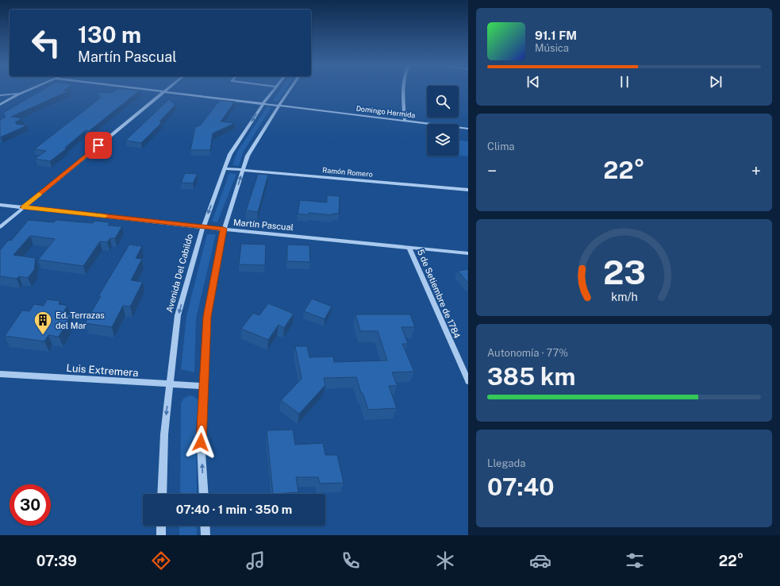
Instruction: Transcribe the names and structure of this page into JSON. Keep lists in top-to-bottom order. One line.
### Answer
{"streets":{"street":["Domingo Hermida","Ramón Romero","Martín Pascual","Avenida Del Cabildo","5 de Setiembre de 1784","Luis Extremera"]},"crossings":[["Domingo Hermida","Avenida Del Cabildo"],["Ramón Romero","Avenida Del Cabildo"],["Martín Pascual","Avenida Del Cabildo"],["Martín Pascual","5 de Setiembre de 1784"],["Avenida Del Cabildo","Luis Extremera"]],"places":{"building":["Ed. Terrazas del Mar"]},"page":{"turn":["130 m","Martín Pascual"],"song":["91.1 FM","Música"],"tile":["Clima",["Autonomía · 77%","385 km"],["Llegada","07:40"]],"heat":["−","22°","+"],"limit":"30","trip":"07:40 · 1 min · 350 m","tabs":["07:39","22°"],"gauge":["23","km/h"]}}
